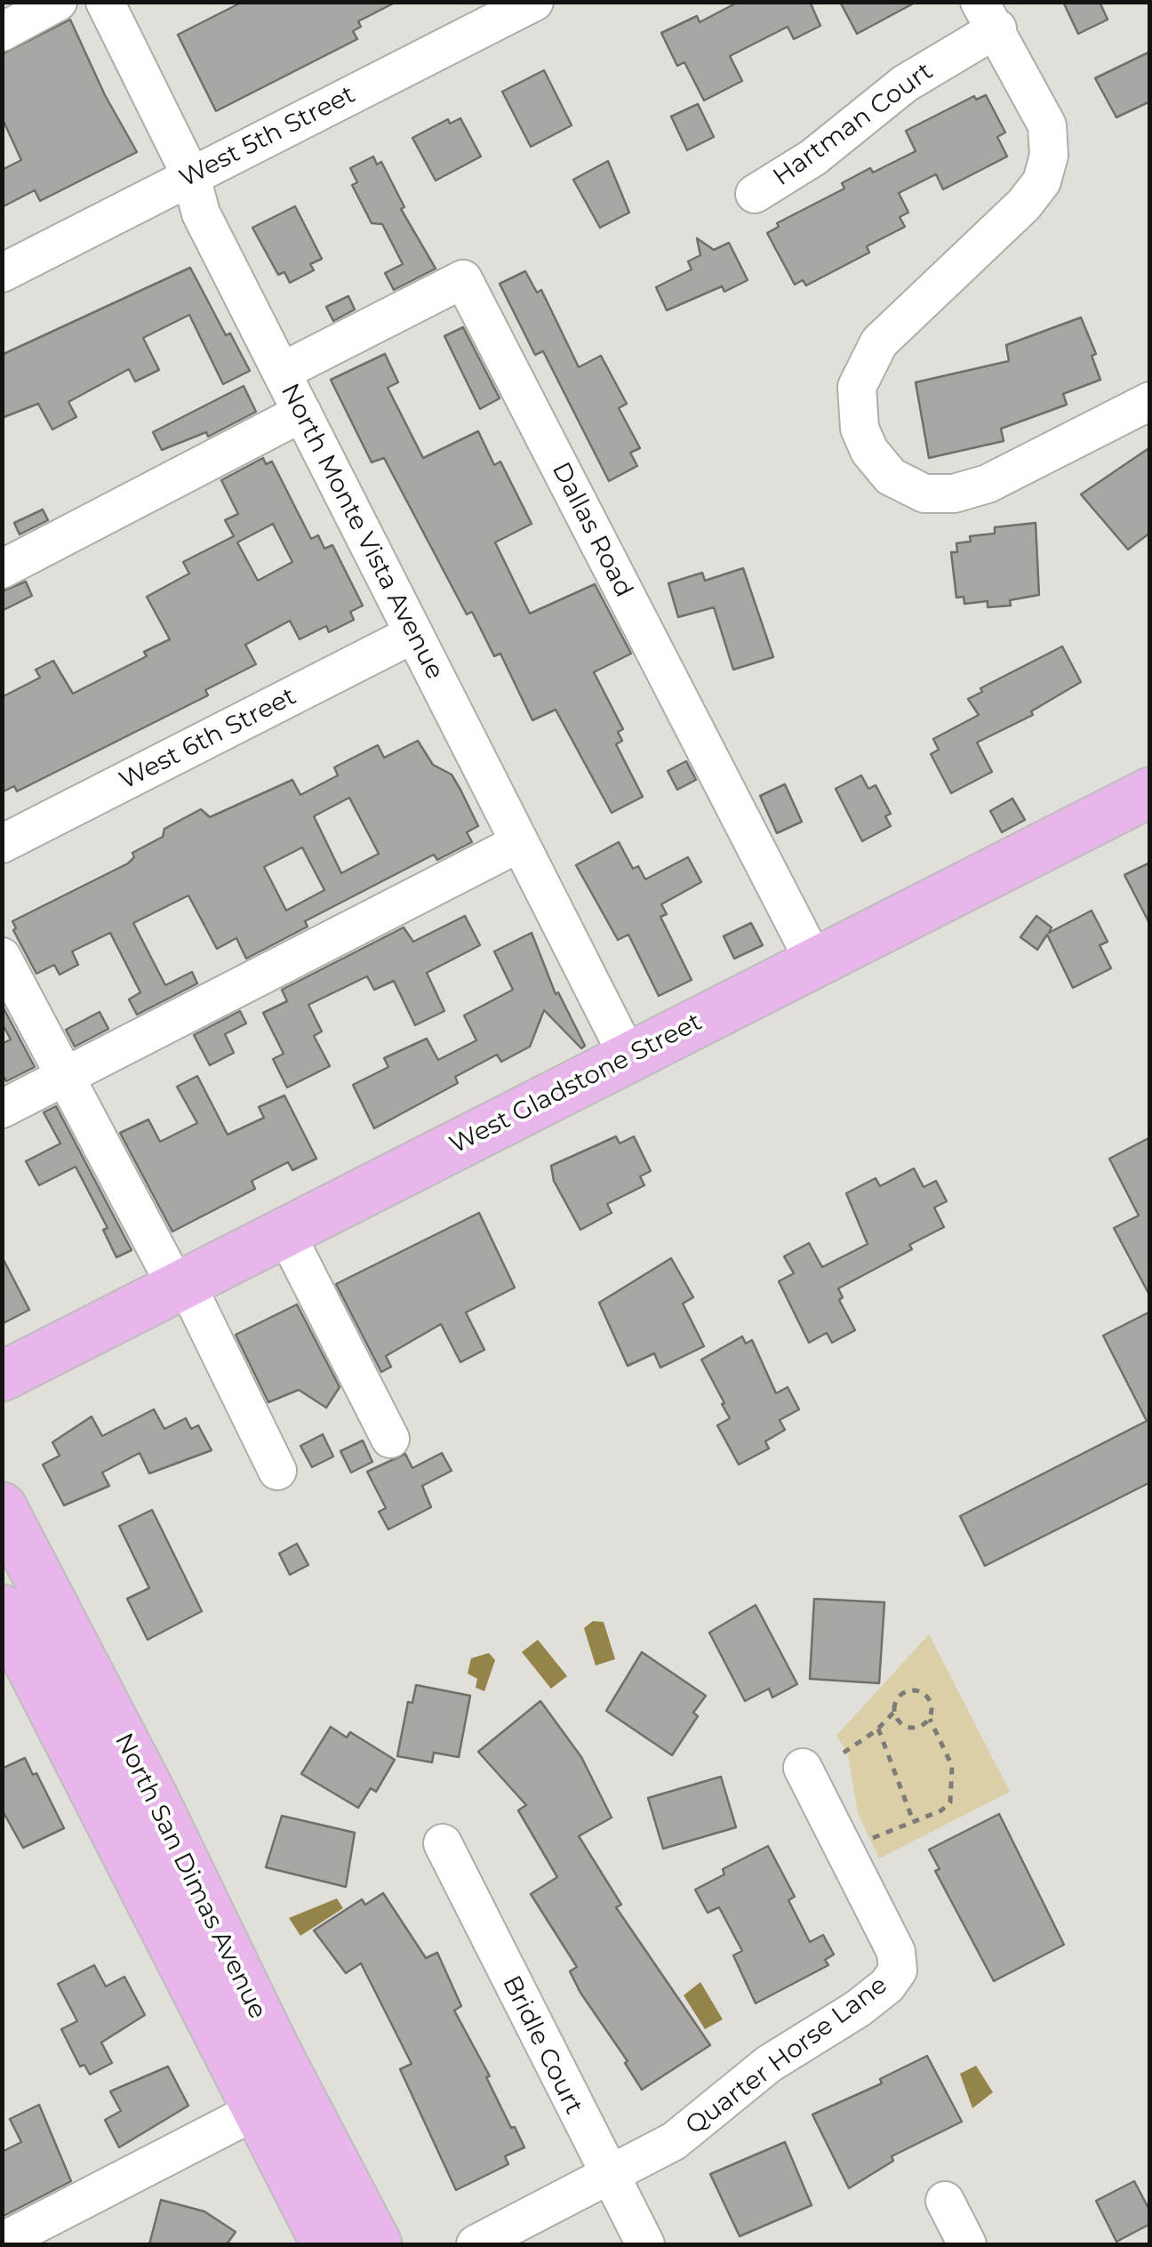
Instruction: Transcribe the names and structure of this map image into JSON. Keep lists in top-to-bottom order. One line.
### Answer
{"streets":{"main road":["West Gladstone Street","North San Dimas Avenue"],"street":["Hartman Court","West 5th Street","Dallas Road","North Monte Vista Avenue","West 6th Street","Bridle Court","Quarter Horse Lane"]},"crossings":[["West 5th Street","North Monte Vista Avenue"],["Dallas Road","North Monte Vista Avenue"],["Dallas Road","West Gladstone Street"],["North Monte Vista Avenue","West 6th Street"],["North Monte Vista Avenue","West Gladstone Street"],["Bridle Court","Quarter Horse Lane"]]}
